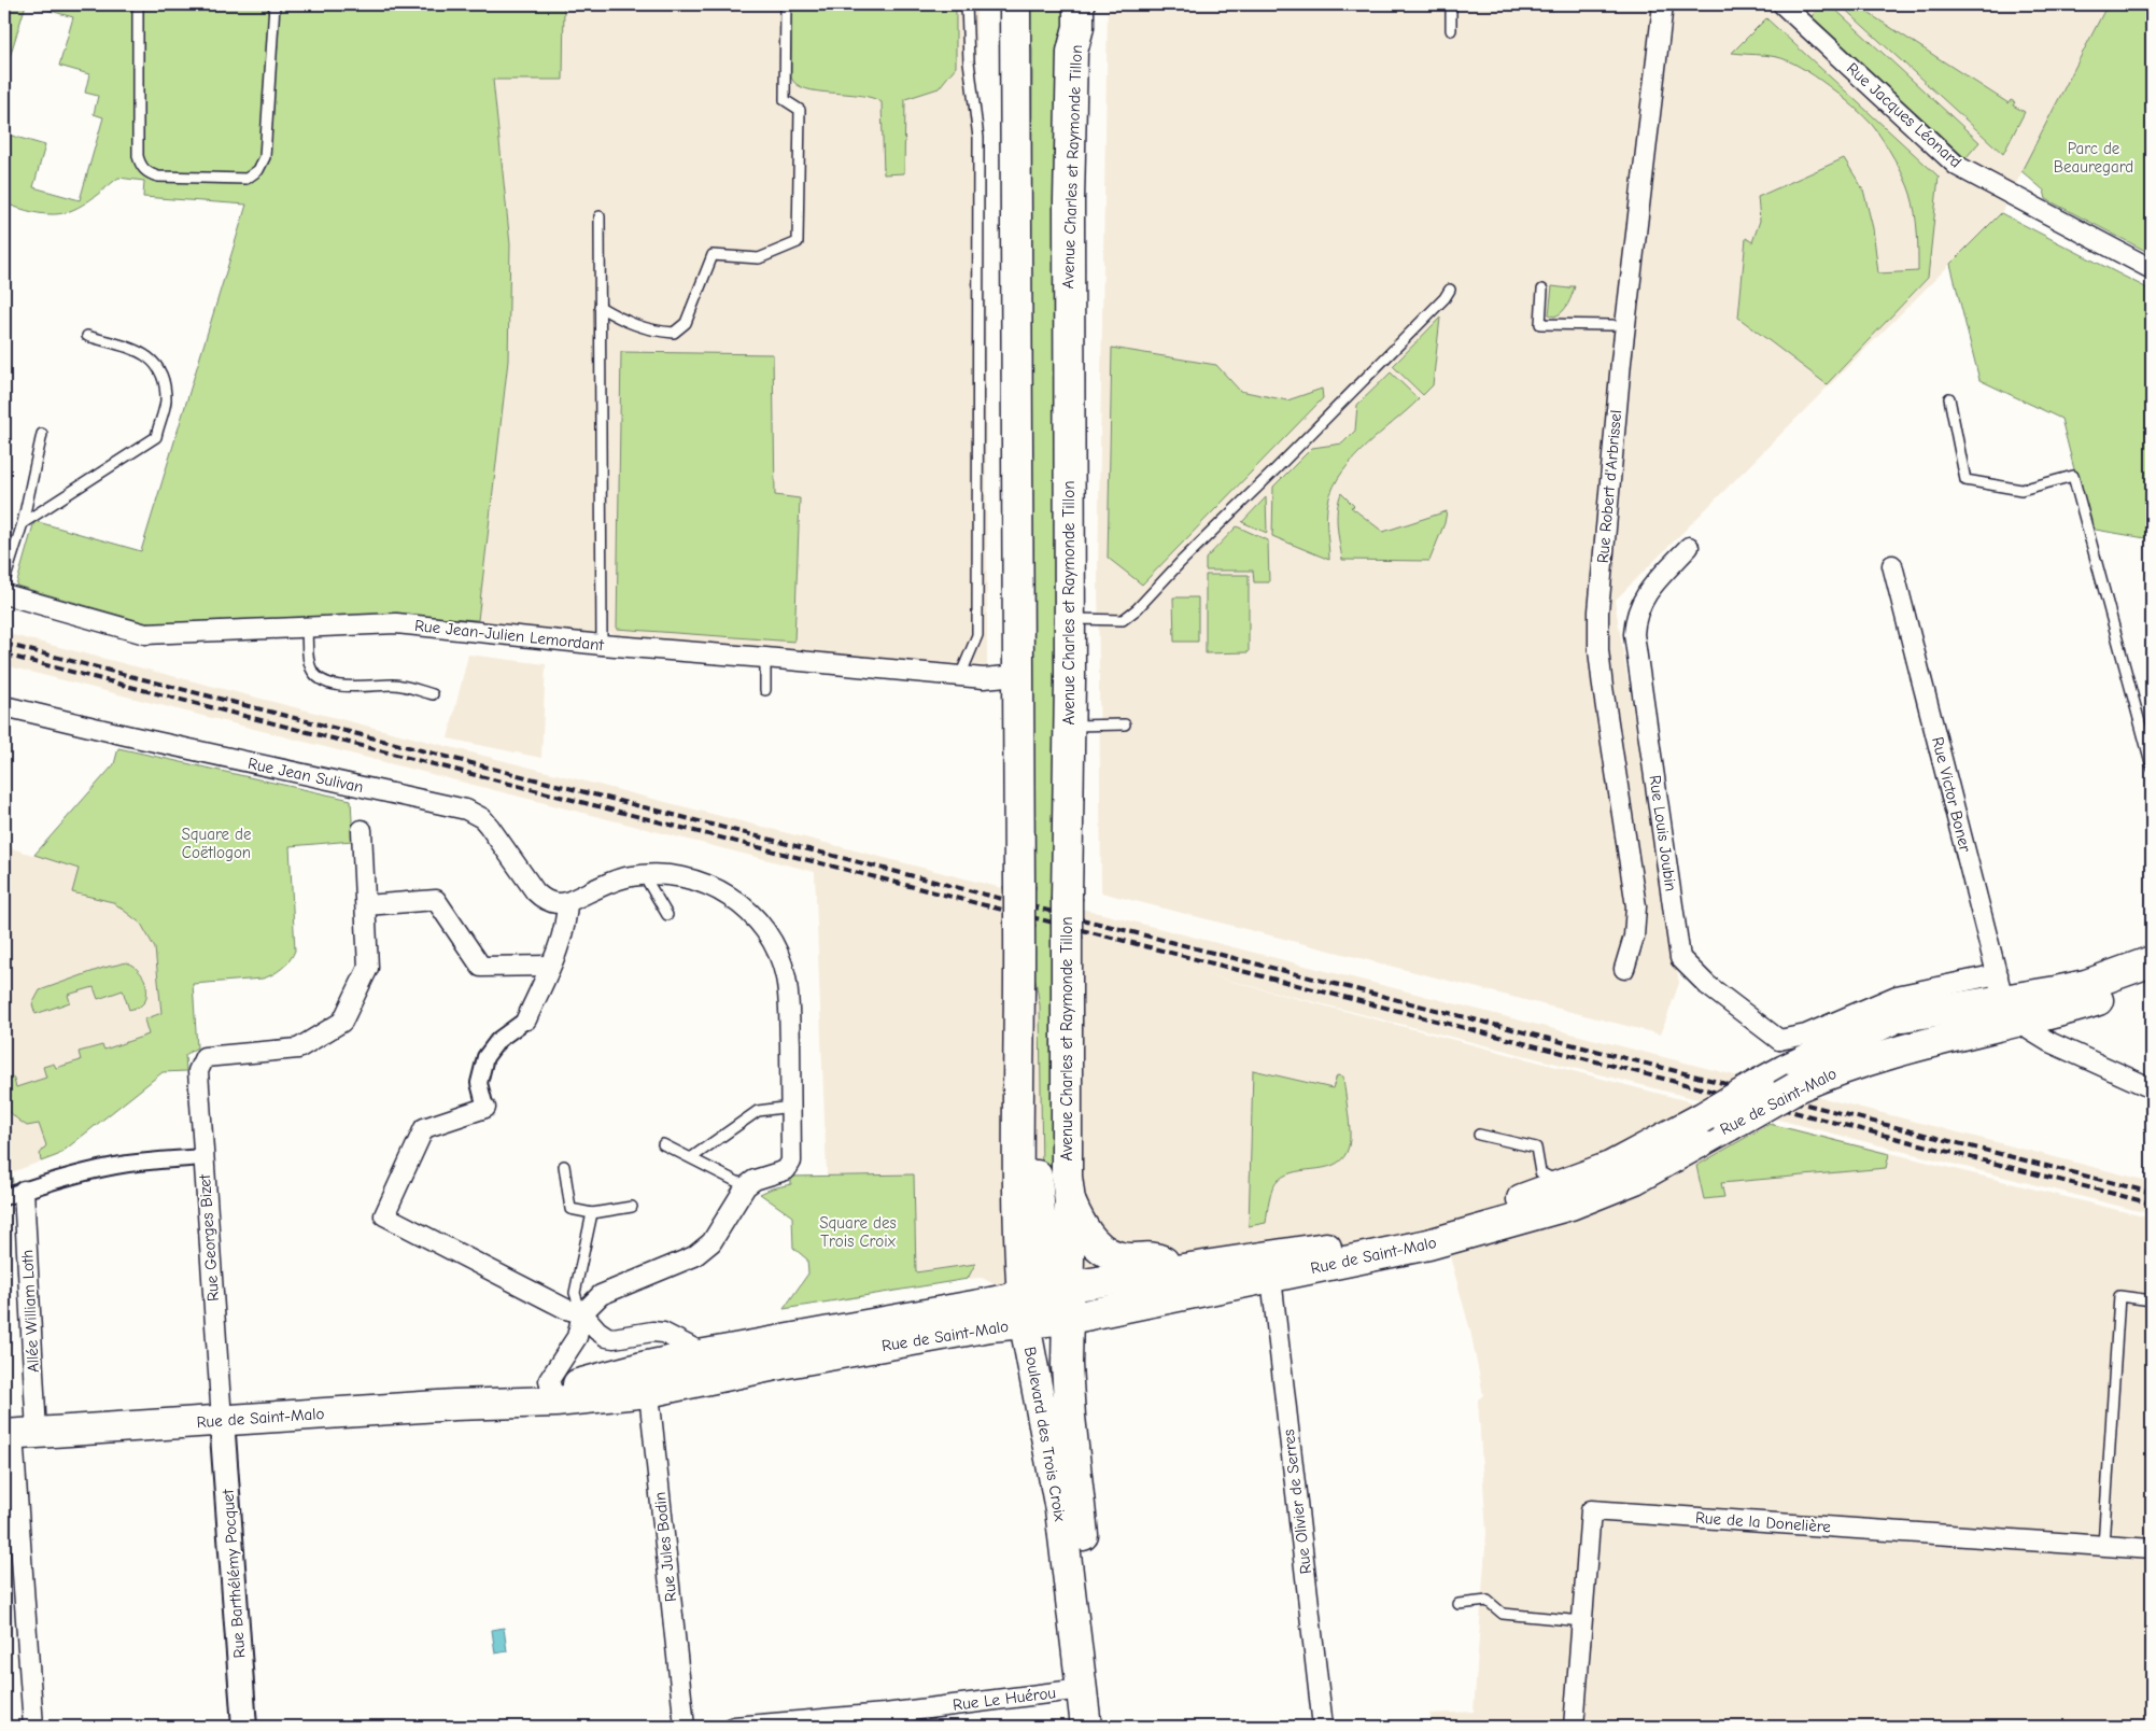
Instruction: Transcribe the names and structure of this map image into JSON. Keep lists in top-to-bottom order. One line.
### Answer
{"streets":{"main road":["Avenue Charles et Raymonde Tillon","Rue de Saint-Malo","Boulevard des Trois Croix"],"street":["Rue Jacques Léonard","Rue Robert d'Arbrissel","Rue Jean-Julien Lemordant","Rue Jean Sulivan","Rue Victor Boner","Rue Louis Joubin","Rue Georges Bizet","Allée William Loth","Rue Olivier de Serres","Rue de la Donelière","Rue Jules Bodin","Rue Barthélémy Pocquet","Rue Le Huérou"]},"crossings":[["Avenue Charles et Raymonde Tillon","Rue Jean-Julien Lemordant"],["Avenue Charles et Raymonde Tillon","Rue de Saint-Malo"],["Avenue Charles et Raymonde Tillon","Boulevard des Trois Croix"],["Rue Victor Boner","Rue de Saint-Malo"],["Rue Louis Joubin","Rue de Saint-Malo"],["Rue de Saint-Malo","Rue Georges Bizet"],["Rue de Saint-Malo","Allée William Loth"],["Rue de Saint-Malo","Boulevard des Trois Croix"],["Rue de Saint-Malo","Rue Olivier de Serres"],["Rue de Saint-Malo","Rue Jules Bodin"],["Rue de Saint-Malo","Rue Barthélémy Pocquet"],["Rue Georges Bizet","Rue Barthélémy Pocquet"],["Boulevard des Trois Croix","Rue Le Huérou"]],"parks":["Parc de Beauregard","Square de Coëtlogon","Square des Trois Croix"]}
